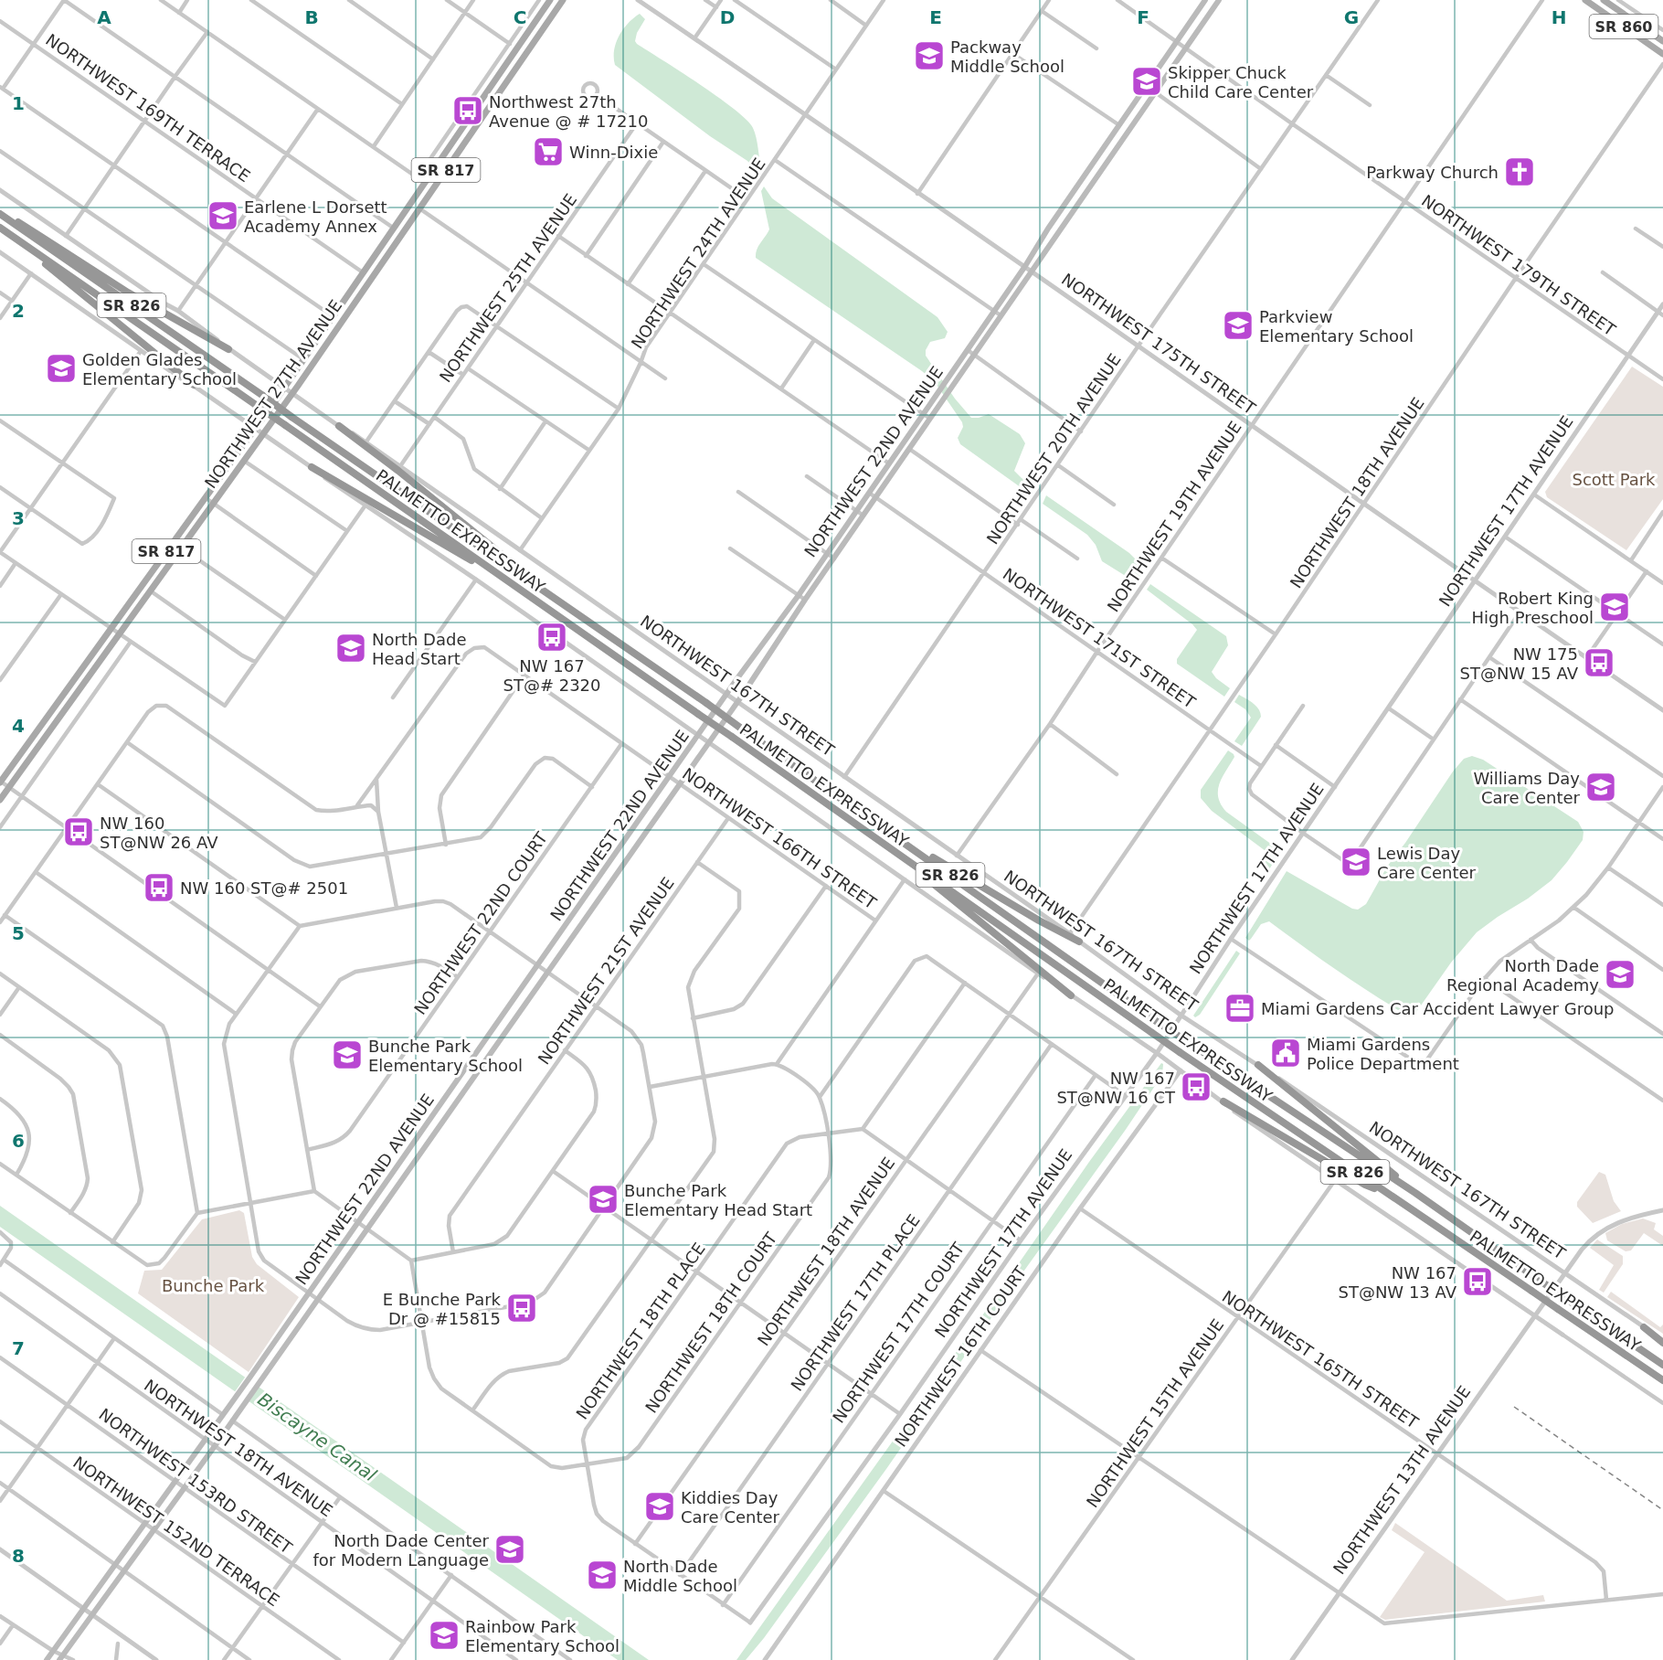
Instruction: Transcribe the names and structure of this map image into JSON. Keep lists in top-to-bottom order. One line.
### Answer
{"streets":{"highway":["SR 826","PALMETTO EXPRESSWAY"],"main road":["SR 860","SR 817","NORTHWEST 27TH AVENUE","NORTHWEST 22ND AVENUE"],"street":["NORTHWEST 169TH TERRACE","NORTHWEST 24TH AVENUE","NORTHWEST 179TH STREET","NORTHWEST 25TH AVENUE","NORTHWEST 175TH STREET","NORTHWEST 20TH AVENUE","NORTHWEST 18TH AVENUE","NORTHWEST 17TH AVENUE","NORTHWEST 19TH AVENUE","NORTHWEST 171ST STREET","NORTHWEST 167TH STREET","NORTHWEST 166TH STREET","NORTHWEST 22ND COURT","NORTHWEST 21ST AVENUE","NORTHWEST 17TH PLACE","NORTHWEST 18TH COURT","NORTHWEST 18TH PLACE","NORTHWEST 17TH COURT","NORTHWEST 16TH COURT","NORTHWEST 165TH STREET","NORTHWEST 15TH AVENUE","NORTHWEST 13TH AVENUE","NORTHWEST 153RD STREET","NORTHWEST 152ND TERRACE"]},"crossings":[["NORTHWEST 169TH TERRACE","NORTHWEST 27TH AVENUE"],["NORTHWEST 24TH AVENUE","NORTHWEST 175TH STREET"],["NORTHWEST 24TH AVENUE","NORTHWEST 167TH STREET"],["NORTHWEST 179TH STREET","NORTHWEST 20TH AVENUE"],["NORTHWEST 179TH STREET","NORTHWEST 22ND AVENUE"],["NORTHWEST 179TH STREET","NORTHWEST 18TH AVENUE"],["NORTHWEST 179TH STREET","NORTHWEST 17TH AVENUE"],["NORTHWEST 179TH STREET","NORTHWEST 19TH AVENUE"],["NORTHWEST 25TH AVENUE","NORTHWEST 167TH STREET"],["NORTHWEST 175TH STREET","NORTHWEST 20TH AVENUE"],["NORTHWEST 175TH STREET","NORTHWEST 22ND AVENUE"],["NORTHWEST 175TH STREET","NORTHWEST 18TH AVENUE"],["NORTHWEST 175TH STREET","NORTHWEST 17TH AVENUE"],["NORTHWEST 175TH STREET","NORTHWEST 19TH AVENUE"],["NORTHWEST 27TH AVENUE","NORTHWEST 167TH STREET"],["NORTHWEST 20TH AVENUE","NORTHWEST 171ST STREET"],["NORTHWEST 20TH AVENUE","NORTHWEST 167TH STREET"],["NORTHWEST 22ND AVENUE","NORTHWEST 18TH AVENUE"],["NORTHWEST 22ND AVENUE","NORTHWEST 171ST STREET"],["NORTHWEST 22ND AVENUE","NORTHWEST 167TH STREET"],["NORTHWEST 22ND AVENUE","NORTHWEST 166TH STREET"],["NORTHWEST 22ND AVENUE","NORTHWEST 153RD STREET"],["NORTHWEST 22ND AVENUE","NORTHWEST 152ND TERRACE"],["NORTHWEST 18TH AVENUE","NORTHWEST 171ST STREET"],["NORTHWEST 18TH AVENUE","NORTHWEST 167TH STREET"],["NORTHWEST 18TH AVENUE","NORTHWEST 18TH PLACE"],["NORTHWEST 17TH AVENUE","NORTHWEST 167TH STREET"],["NORTHWEST 17TH AVENUE","NORTHWEST 18TH PLACE"],["NORTHWEST 19TH AVENUE","NORTHWEST 171ST STREET"],["NORTHWEST 19TH AVENUE","NORTHWEST 167TH STREET"],["NORTHWEST 167TH STREET","NORTHWEST 13TH AVENUE"],["NORTHWEST 166TH STREET","NORTHWEST 22ND COURT"],["NORTHWEST 166TH STREET","NORTHWEST 21ST AVENUE"],["NORTHWEST 17TH PLACE","NORTHWEST 18TH PLACE"],["NORTHWEST 18TH COURT","NORTHWEST 18TH PLACE"],["NORTHWEST 18TH PLACE","NORTHWEST 17TH COURT"],["NORTHWEST 16TH COURT","NORTHWEST 165TH STREET"],["NORTHWEST 165TH STREET","NORTHWEST 15TH AVENUE"],["NORTHWEST 165TH STREET","NORTHWEST 13TH AVENUE"]],"water":["Biscayne Canal"],"parks":["Scott Park","Bunche Park"],"places":{"school or university":["Packway Middle School","Skipper Chuck Child Care Center","Earlene L Dorsett Academy Annex","Parkview Elementary School","Golden Glades Elementary School","Robert King High Preschool","North Dade Head Start","Williams Day Care Center","Lewis Day Care Center","North Dade Regional Academy","Bunche Park Elementary School","Bunche Park Elementary Head Start","Kiddies Day Care Center","North Dade Center for Modern Language","North Dade Middle School","Rainbow Park Elementary School"],"bus stop":["Northwest 27th Avenue @ # 17210","NW 167 ST@# 2320","NW 175 ST@NW 15 AV","NW 160 ST@NW 26 AV","NW 160 ST@# 2501","NW 167 ST@NW 16 CT","NW 167 ST@NW 13 AV","E Bunche Park Dr @ #15815"],"supermarket":["Winn-Dixie"],"church":["Parkway Church"],"office":["Miami Gardens Car Accident Lawyer Group"],"public building":["Miami Gardens Police Department"]},"grid":{"columns":["A","B","C","D","E","F","G","H"],"rows":["1","2","3","4","5","6","7","8"]}}
